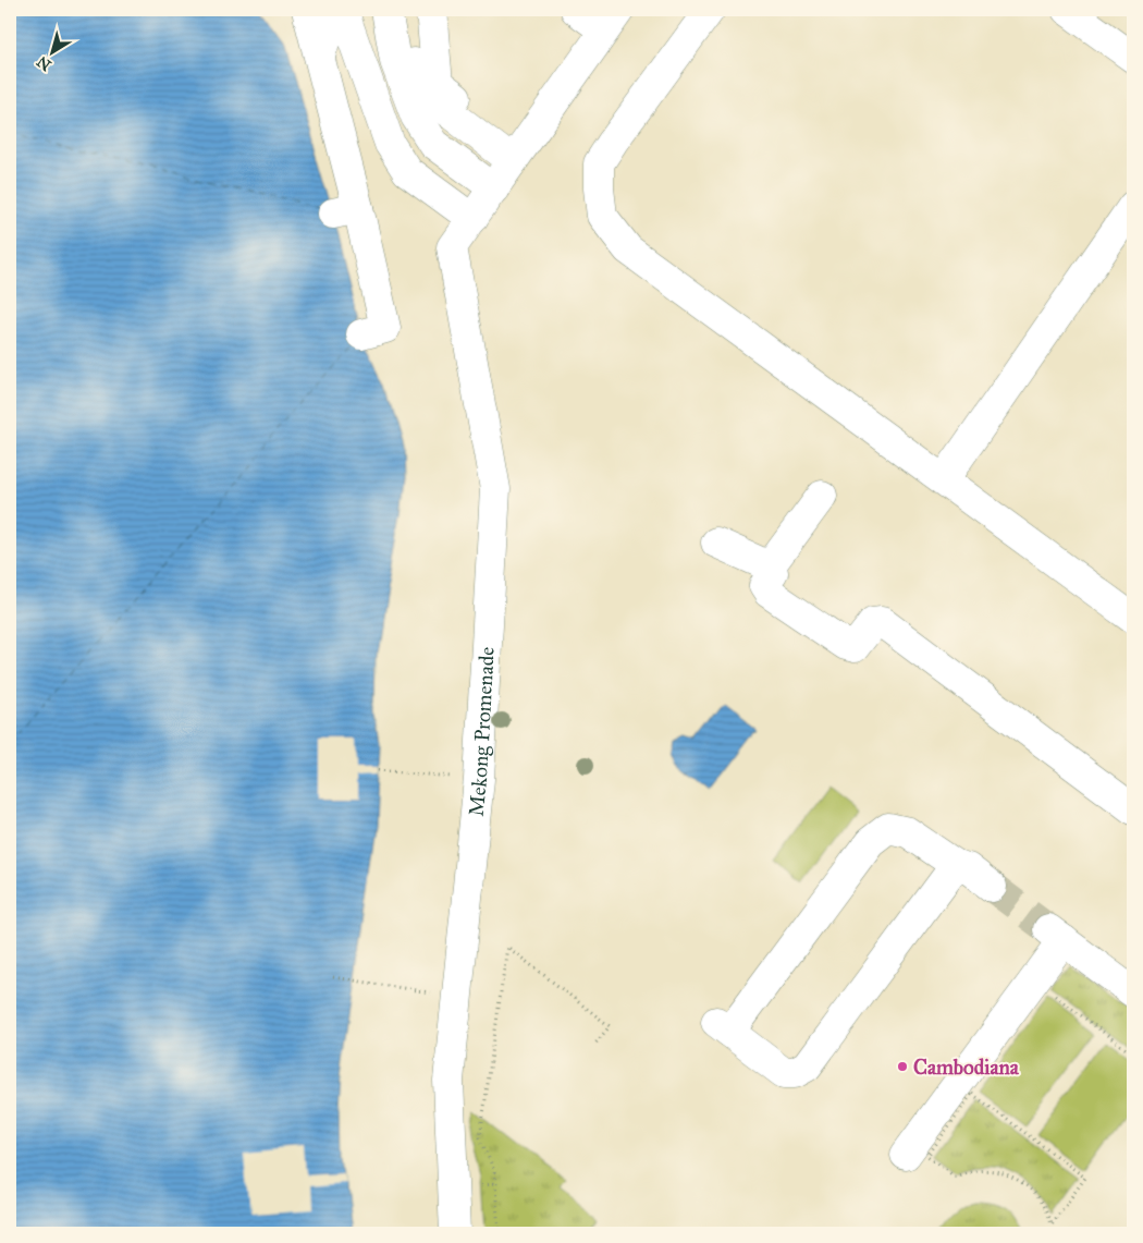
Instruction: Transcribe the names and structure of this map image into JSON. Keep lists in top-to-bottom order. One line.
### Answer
{"streets":{"street":["Mekong Promenade"]},"places":["Cambodiana"],"north":"bottom left"}
